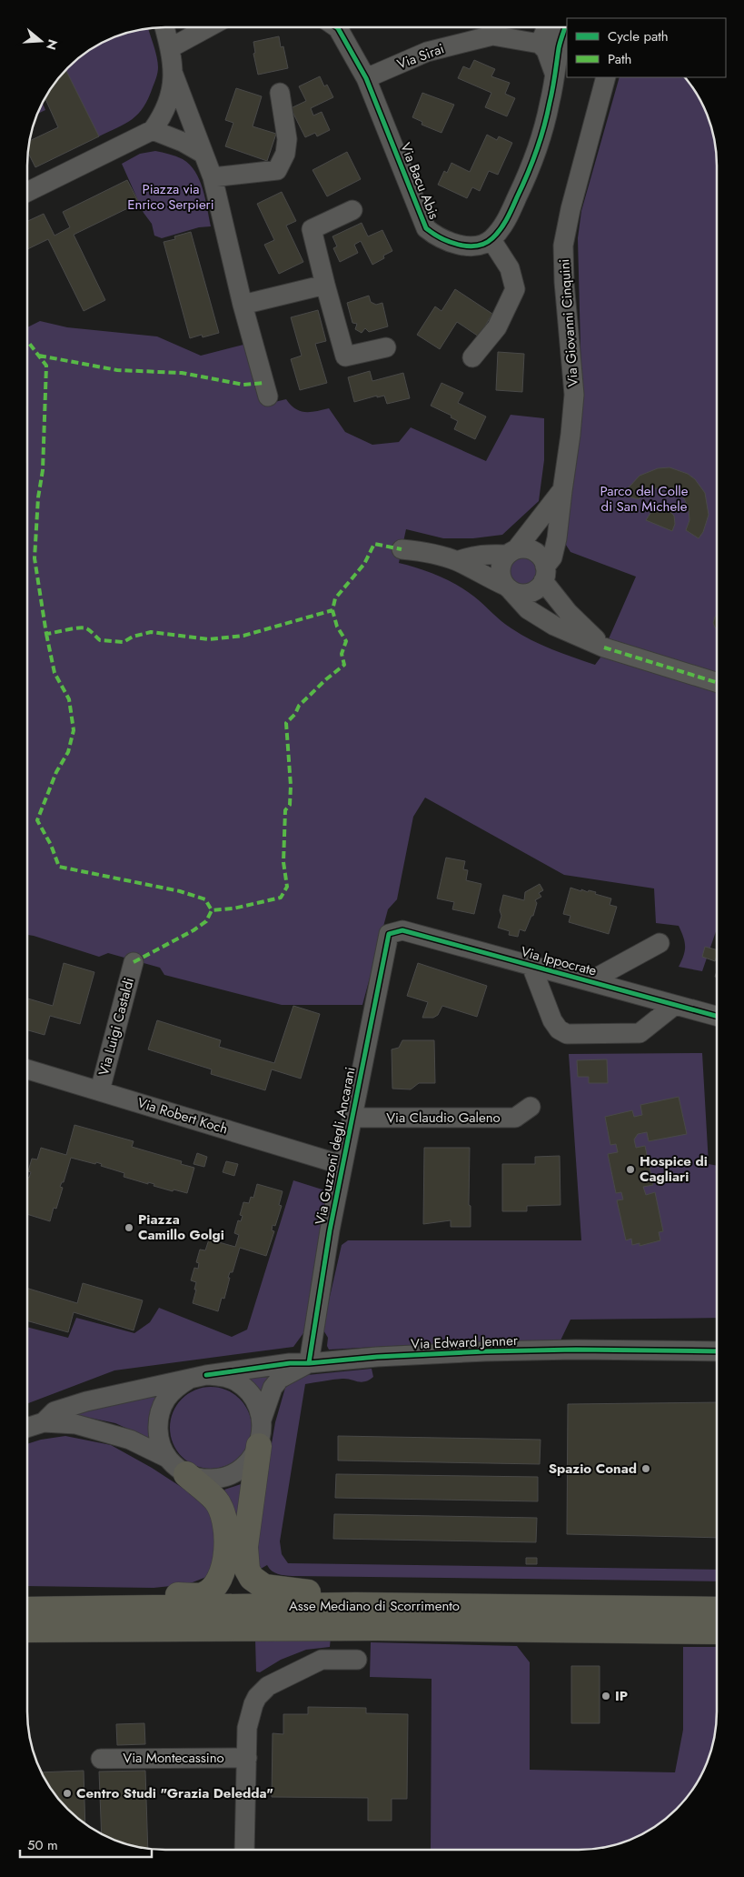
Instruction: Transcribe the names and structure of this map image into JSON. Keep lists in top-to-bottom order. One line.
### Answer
{"streets":{"highway":["Asse Mediano di Scorrimento"],"street":["Via Sirai","Via Bacu Abis","Via Giovanni Cinquini","Via Ippocrate","Via Luigi Castaldi","Via Robert Koch","Via Claudio Galeno","Via Guzzoni degli Ancarani","Via Edward Jenner","Via Montecassino"]},"crossings":[["Via Sirai","Via Bacu Abis"],["Via Ippocrate","Via Guzzoni degli Ancarani"],["Via Luigi Castaldi","Via Robert Koch"],["Via Robert Koch","Via Guzzoni degli Ancarani"],["Via Claudio Galeno","Via Guzzoni degli Ancarani"],["Via Guzzoni degli Ancarani","Via Edward Jenner"]],"parks":["Piazza via Enrico Serpieri","Parco del Colle di San Michele"],"places":["Hospice di Cagliari","Piazza Camillo Golgi","Spazio Conad","IP","Centro Studi \"Grazia Deledda\""],"legend":["Cycle path","Path"],"scale_bar":"50 m","north":"right"}
